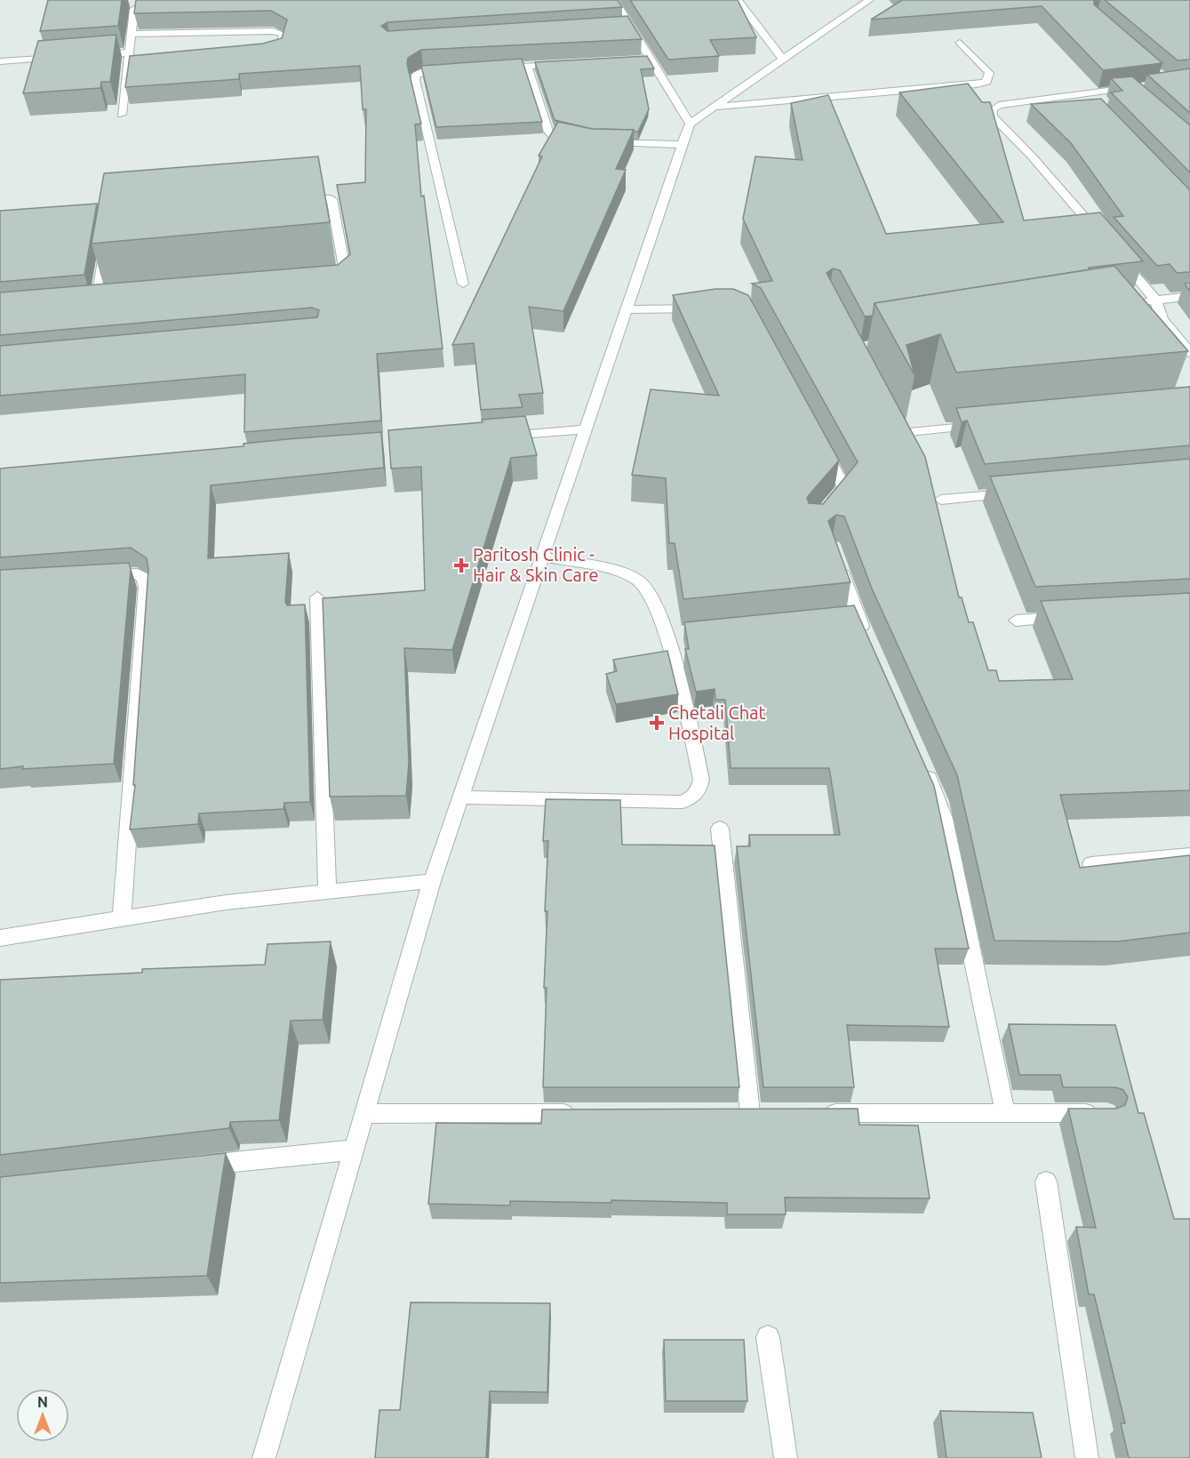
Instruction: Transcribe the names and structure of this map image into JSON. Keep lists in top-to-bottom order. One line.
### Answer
{"places":{"health":["Paritosh Clinic - Hair & Skin Care","Chetali Chat Hospital"]},"north":"top"}
